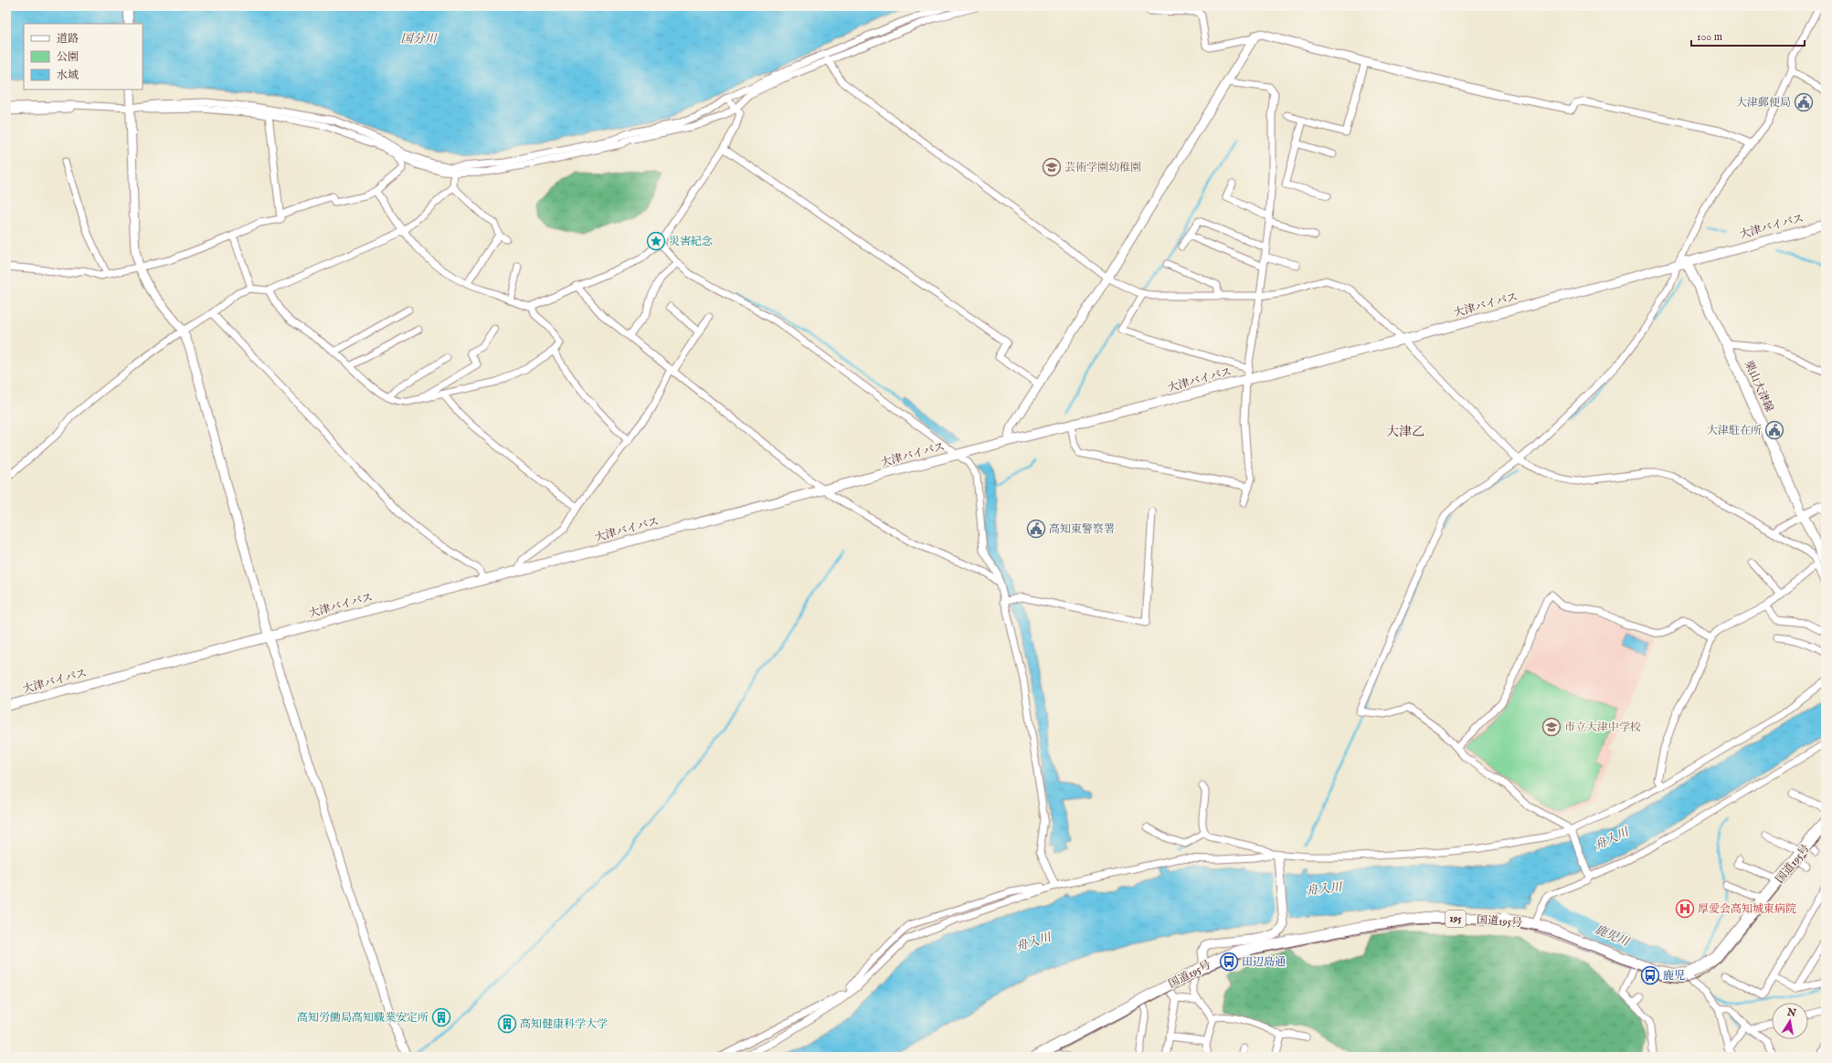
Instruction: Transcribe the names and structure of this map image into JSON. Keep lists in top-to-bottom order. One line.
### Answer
{"streets":{"highway":["国道195号","195"],"main road":["大津バイパス","栗山大津線"]},"crossings":[["大津バイパス","栗山大津線"]],"districts":["大津乙"],"water":["国分川","舟入川","鹿児川"],"places":{"public building":["大津郵便局","大津駐在所","高知東警察署"],"school or university":["芸術学園幼稚園","市立大津中学校"],"place":["災害紀念"],"hospital":["厚愛会高知城東病院"],"bus stop":["田辺島通","鹿児"],"building":["高知労働局高知職業安定所","高知健康科学大学"]},"legend":["道路","公園","水域"],"scale_bar":"100 m","north":"top"}
